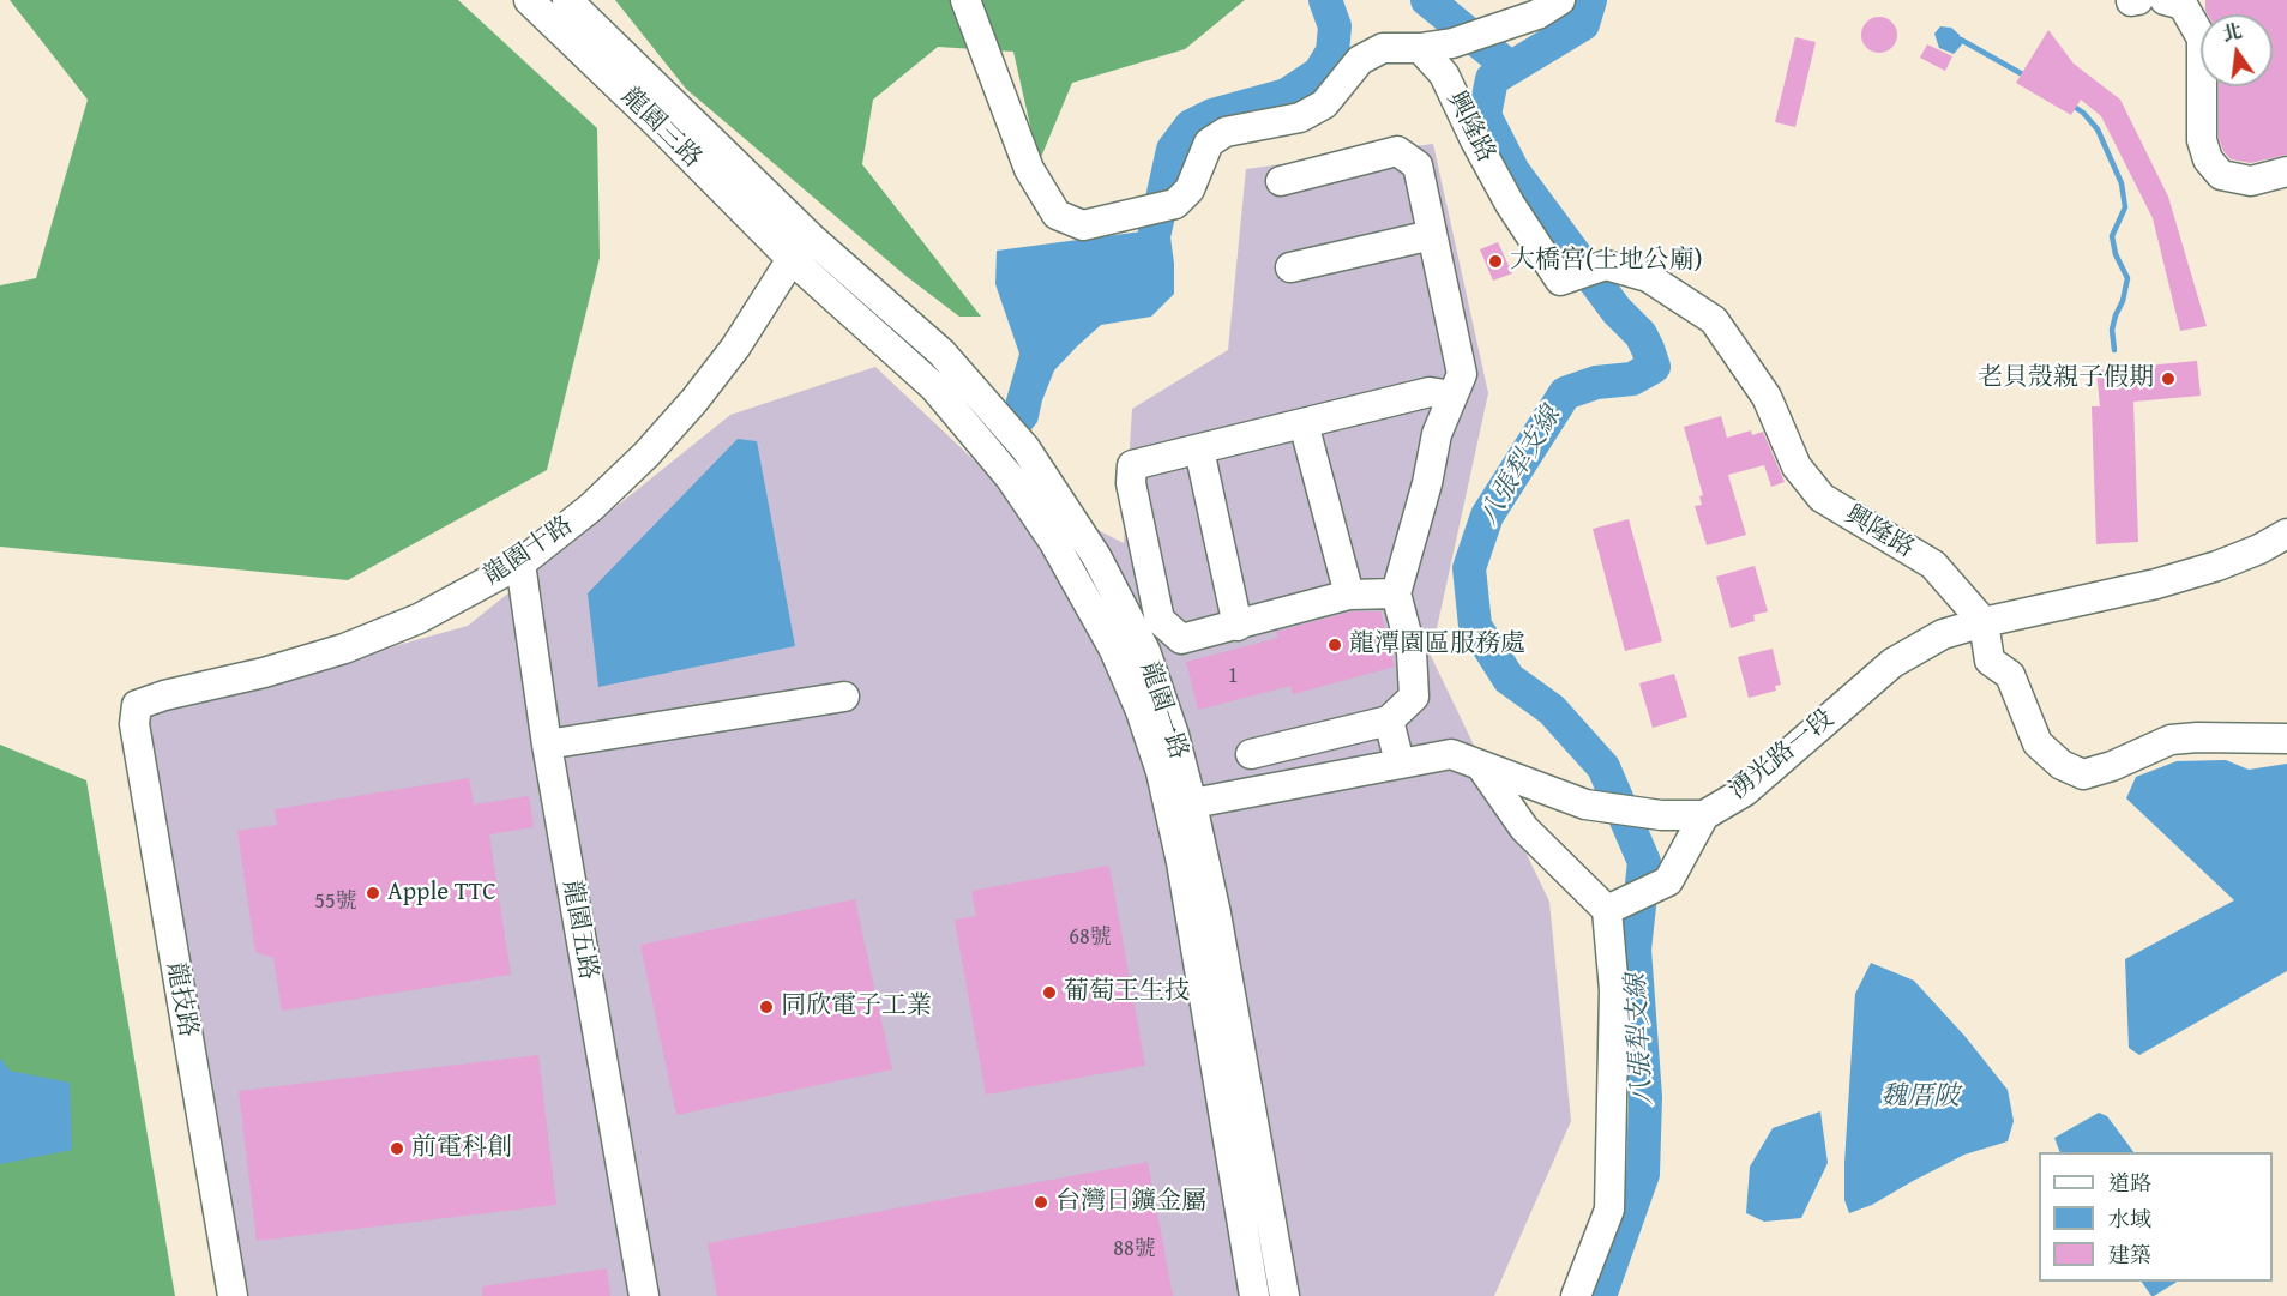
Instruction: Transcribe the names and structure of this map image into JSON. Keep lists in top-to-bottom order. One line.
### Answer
{"streets":{"street":["興隆路","龍園三路","龍園十路","龍園一路","湧光路一段","龍園五路","龍技路"]},"crossings":[["興隆路","湧光路一段"],["龍園三路","龍園十路"],["龍園三路","龍園一路"],["龍園十路","龍園一路"],["龍園十路","龍園五路"],["龍園十路","龍技路"],["龍園一路","湧光路一段"]],"water":["八張犁支線","魏厝陂"],"places":["大橋宮(土地公廟)","老貝殼親子假期","龍潭園區服務處","Apple TTC","葡萄王生技","同欣電子工業","前電科創","台灣日鑛金屬"],"house_numbers":["1","55號","68號","88號"],"legend":["道路","水域","建築"],"north":"top"}
